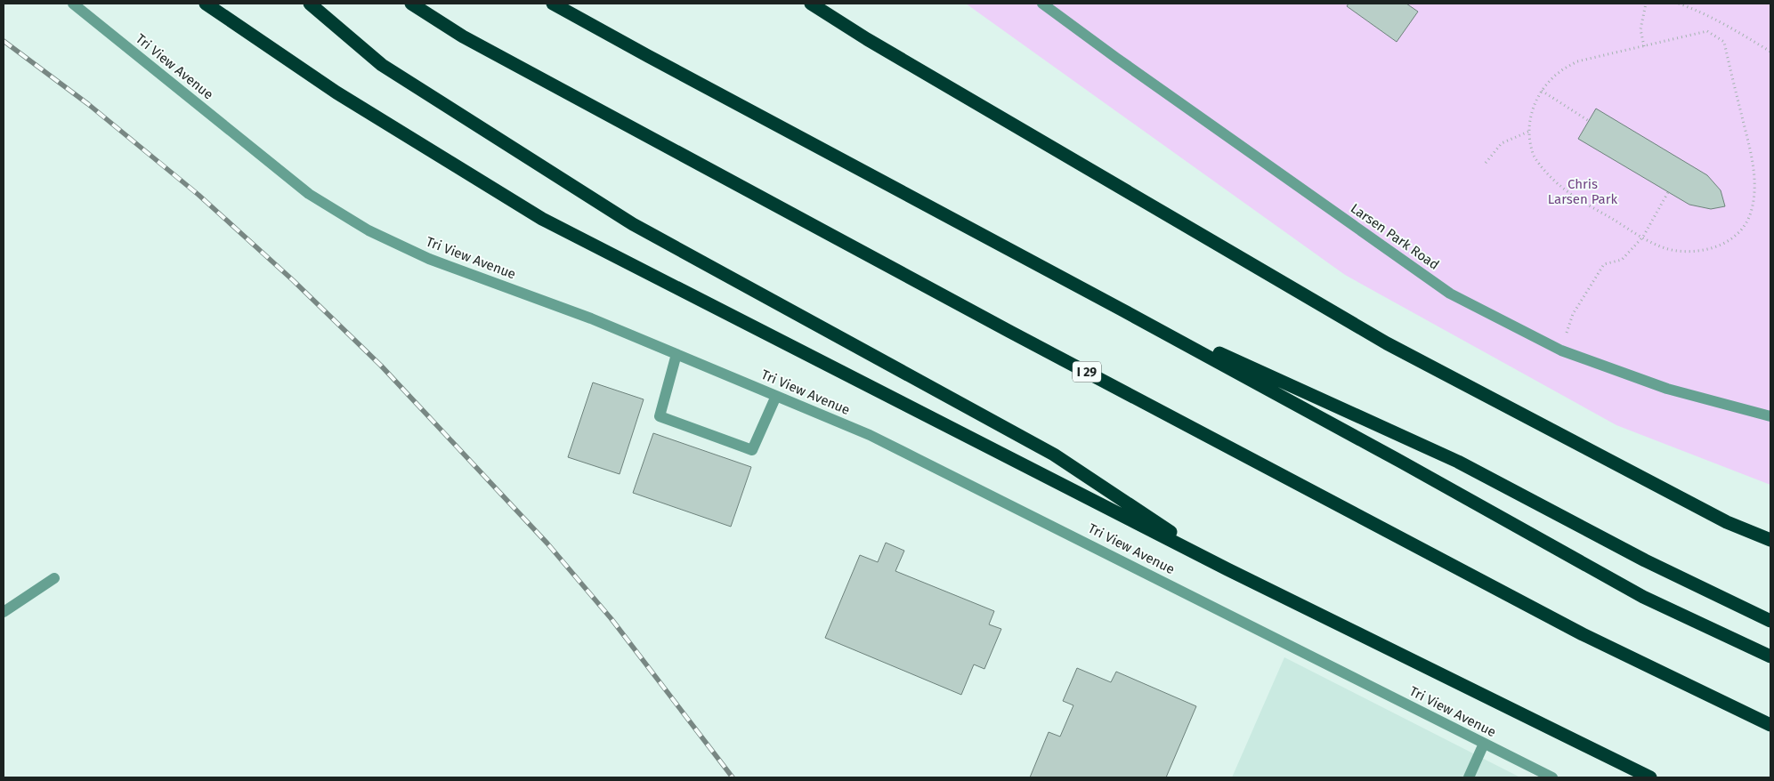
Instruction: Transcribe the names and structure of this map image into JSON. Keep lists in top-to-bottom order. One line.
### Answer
{"streets":{"highway":["I 29"],"street":["Tri View Avenue","Larsen Park Road"]},"parks":["Chris Larsen Park"]}
